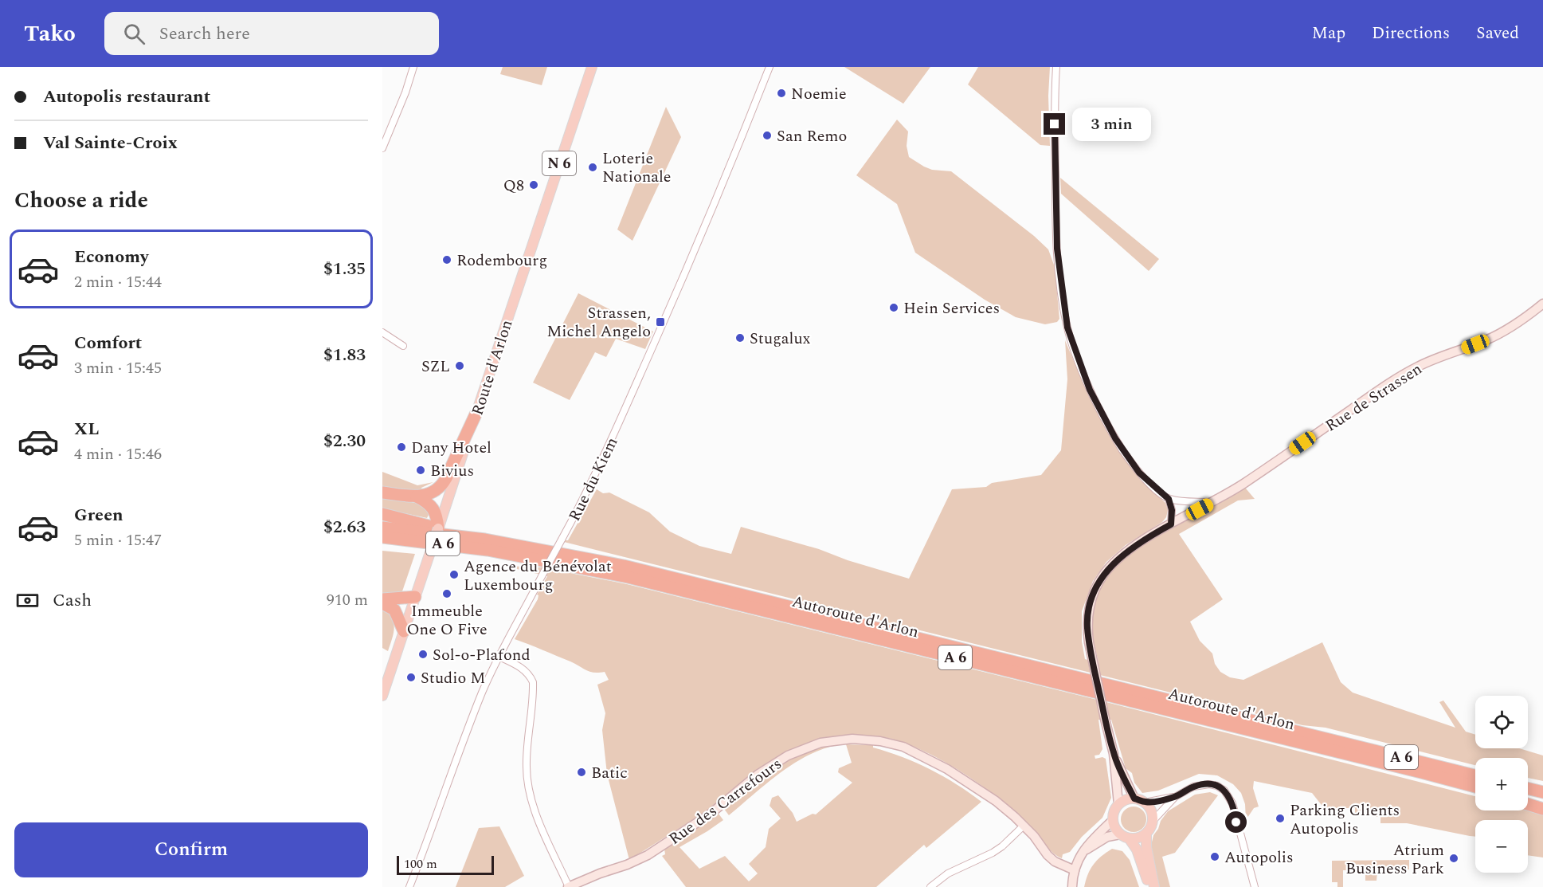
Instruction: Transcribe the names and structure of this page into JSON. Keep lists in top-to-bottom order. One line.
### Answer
{"streets":{"highway":["A 6","Autoroute d'Arlon"],"main road":["N 6","Route d'Arlon","Rue de Strassen","Rue des Carrefours"],"street":["Rue du Kiem"]},"crossings":[["Route d'Arlon","A 6"]],"places":{"other":["Noemie","San Remo","Loterie Nationale","Q8","Rodembourg","Hein Services","Stugalux","SZL","Dany Hotel","Bivius","Agence du Bénévolat Luxembourg","Immeuble One O Five","Sol-o-Plafond","Studio M","Batic","Parking Clients Autopolis","Autopolis","Atrium Business Park"],"transit":["Strassen, Michel Angelo"]},"scale_bar":"100 m","page":{"header":"Tako","search":"Search here","nav":["Map","Directions","Saved"],"banner":["Autopolis restaurant","Val Sainte-Croix"],"bubble":"3 min","heading":"Choose a ride","list":[{"name":"Economy","note":"2 min · 15:44","value":"$1.35"},{"name":"Comfort","note":"3 min · 15:45","value":"$1.83"},{"name":"XL","note":"4 min · 15:46","value":"$2.30"},{"name":"Green","note":"5 min · 15:47","value":"$2.63"}],"pay":["Cash","910 m"],"map_buttons":["+","−"],"buttons":"Confirm","scale":"100 m"}}
